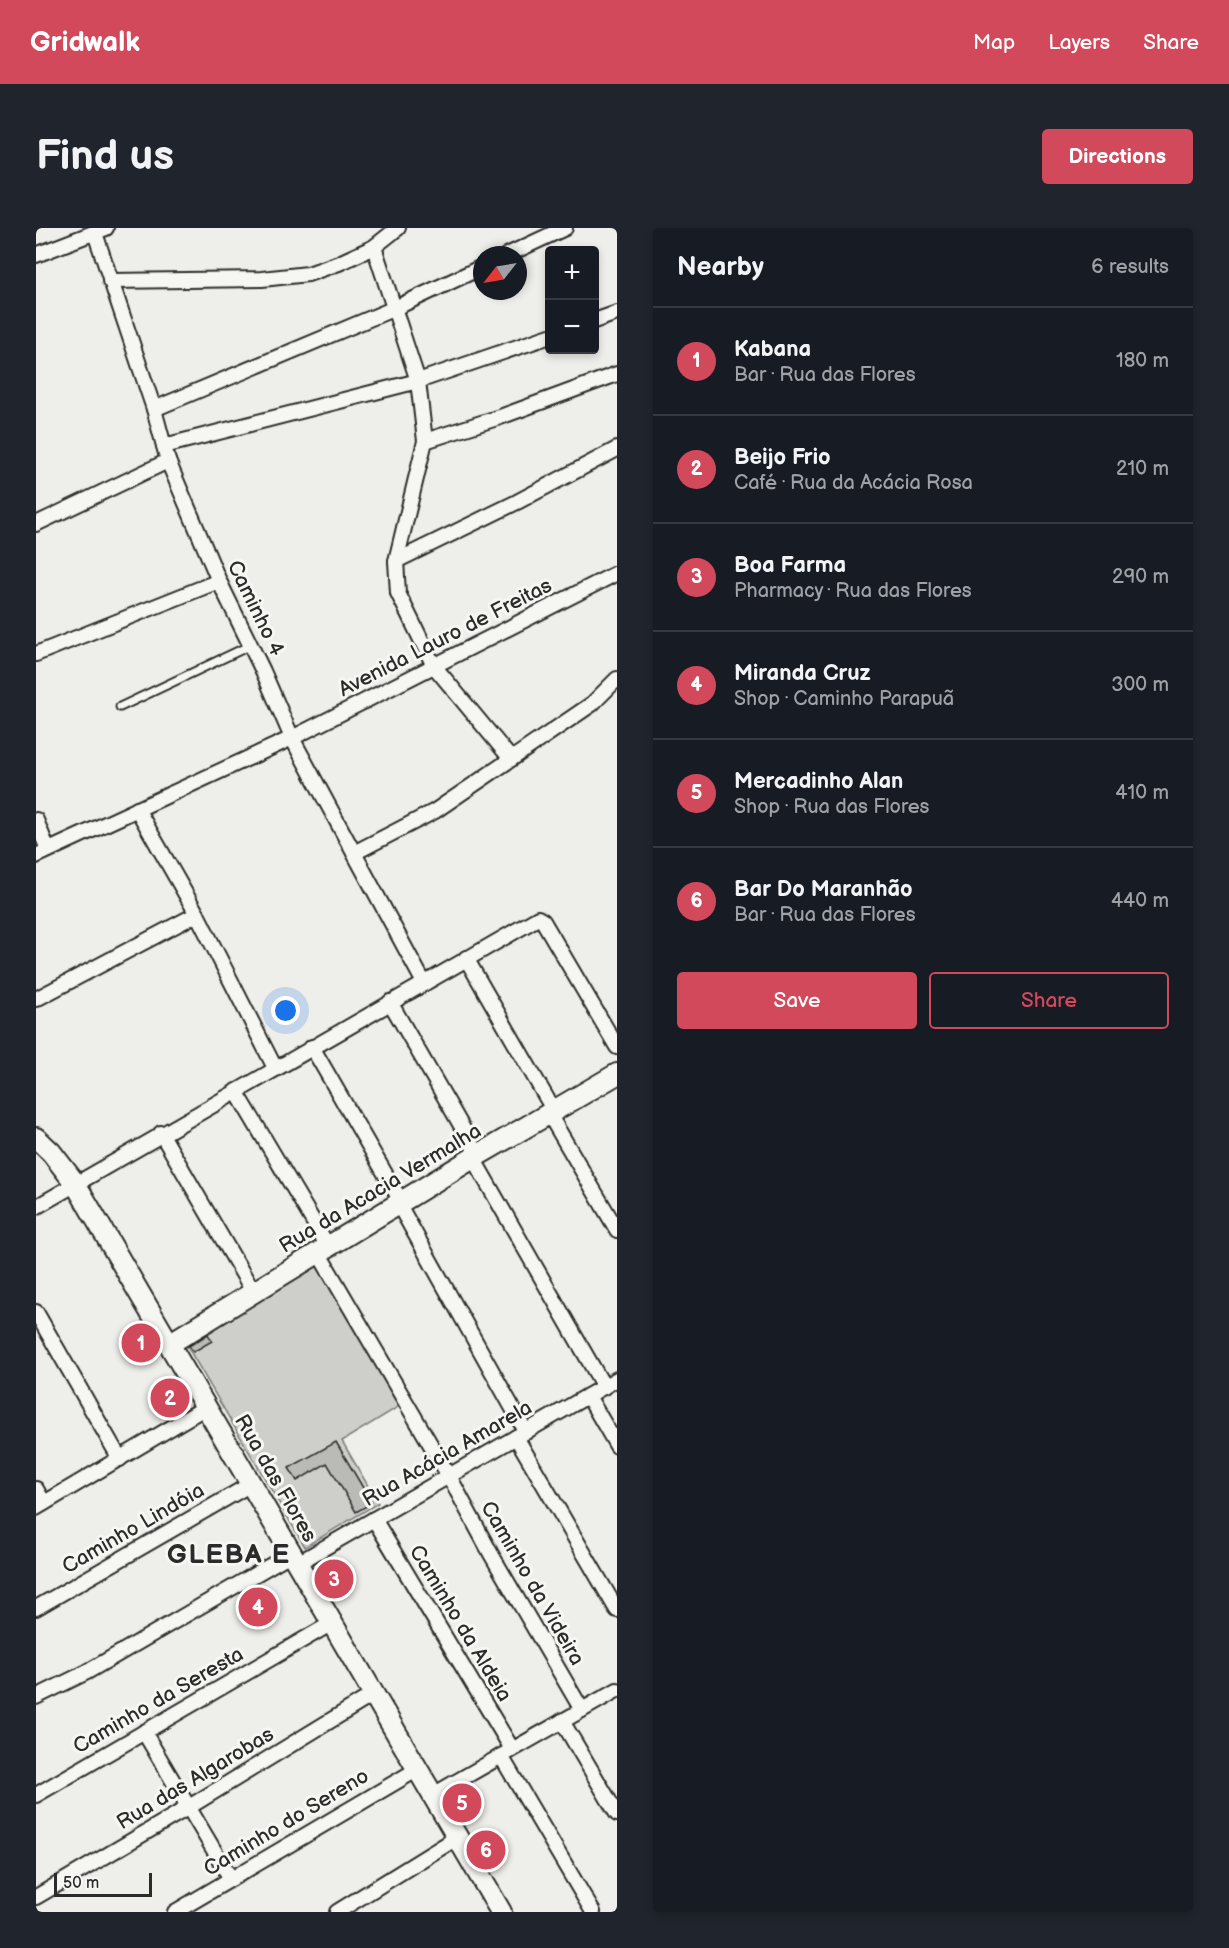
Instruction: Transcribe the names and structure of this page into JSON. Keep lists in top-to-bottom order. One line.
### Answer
{"streets":{"street":["Caminho 4","Avenida Lauro de Freitas","Rua da Acacia Vermalha","Rua Acácia Amarela","Rua das Flores","Caminho Lindóia","Caminho da Videira","Caminho da Aldeia","Caminho da Seresta","Rua das Algarobas","Caminho do Sereno"]},"crossings":[["Caminho 4","Avenida Lauro de Freitas"],["Rua da Acacia Vermalha","Rua das Flores"],["Rua da Acacia Vermalha","Caminho da Videira"],["Rua Acácia Amarela","Rua das Flores"],["Rua Acácia Amarela","Caminho da Videira"],["Rua Acácia Amarela","Caminho da Aldeia"],["Rua das Flores","Caminho Lindóia"],["Rua das Flores","Caminho da Seresta"],["Rua das Flores","Rua das Algarobas"],["Rua das Flores","Caminho do Sereno"]],"districts":["GLEBA E"],"scale_bar":"50 m","north":"bottom left","page":{"header":"Gridwalk","nav":["Map","Layers","Share"],"buttons":["Directions",["Save","Share"]],"title":"Find us","heading":["Nearby","6 results"],"map_buttons":["+","−"],"list":[{"mark":"1","name":"Kabana","note":"Bar · Rua das Flores","value":"180 m"},{"mark":"2","name":"Beijo Frio","note":"Café · Rua da Acácia Rosa","value":"210 m"},{"mark":"3","name":"Boa Farma","note":"Pharmacy · Rua das Flores","value":"290 m"},{"mark":"4","name":"Miranda Cruz","note":"Shop · Caminho Parapuã","value":"300 m"},{"mark":"5","name":"Mercadinho Alan","note":"Shop · Rua das Flores","value":"410 m"},{"mark":"6","name":"Bar Do Maranhão","note":"Bar · Rua das Flores","value":"440 m"}],"pins":["1","2","3","4","5","6"],"scale":"50 m"}}
